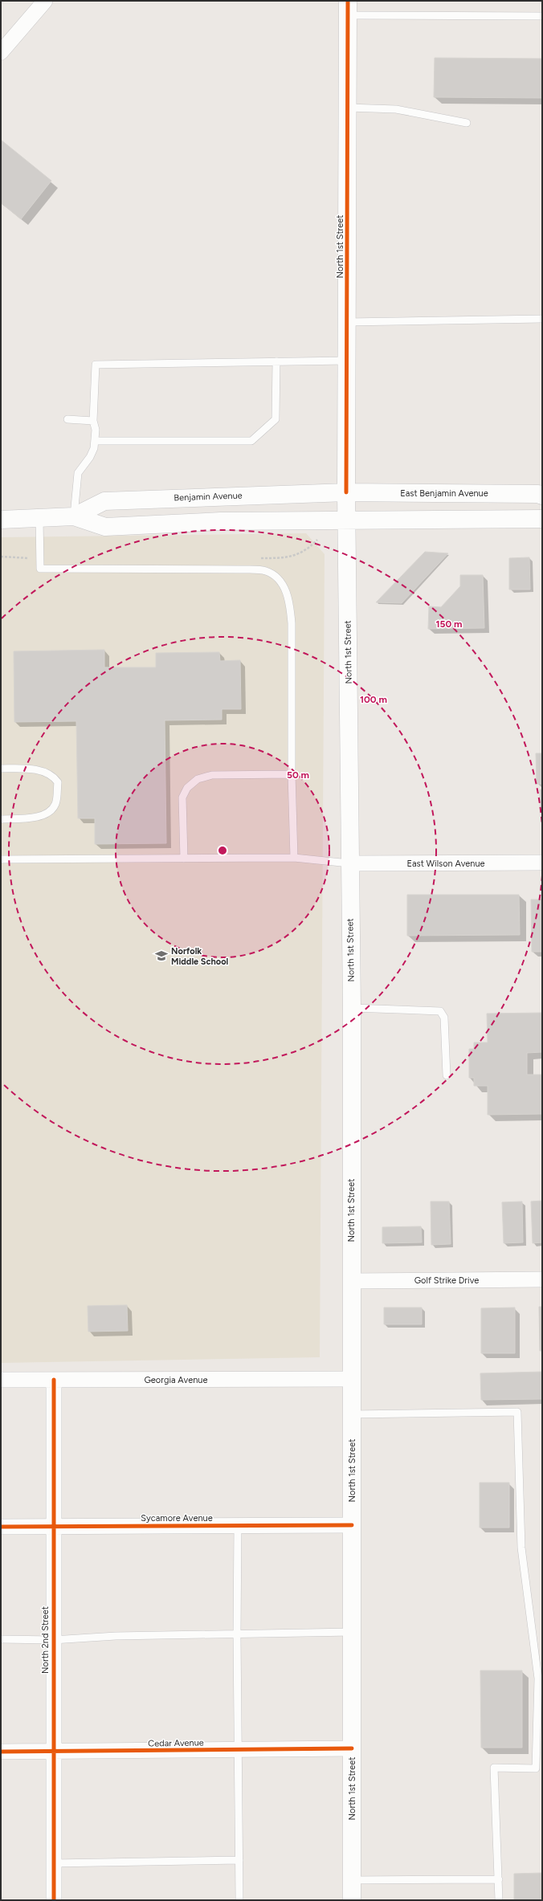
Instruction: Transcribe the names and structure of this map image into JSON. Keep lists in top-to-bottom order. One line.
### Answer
{"streets":{"main road":["North 1st Street","East Benjamin Avenue","Benjamin Avenue"],"street":["East Wilson Avenue","Golf Strike Drive","Georgia Avenue","Sycamore Avenue","North 2nd Street","Cedar Avenue"]},"crossings":[["North 1st Street","East Benjamin Avenue"],["North 1st Street","Benjamin Avenue"],["North 1st Street","East Wilson Avenue"],["North 1st Street","Golf Strike Drive"],["North 1st Street","Georgia Avenue"],["North 1st Street","Sycamore Avenue"],["North 1st Street","Cedar Avenue"],["East Benjamin Avenue","Benjamin Avenue"],["Georgia Avenue","North 2nd Street"],["Sycamore Avenue","North 2nd Street"],["North 2nd Street","Cedar Avenue"]],"places":{"school or university":["Norfolk Middle School"]},"rings":["150 m","100 m","50 m"]}
